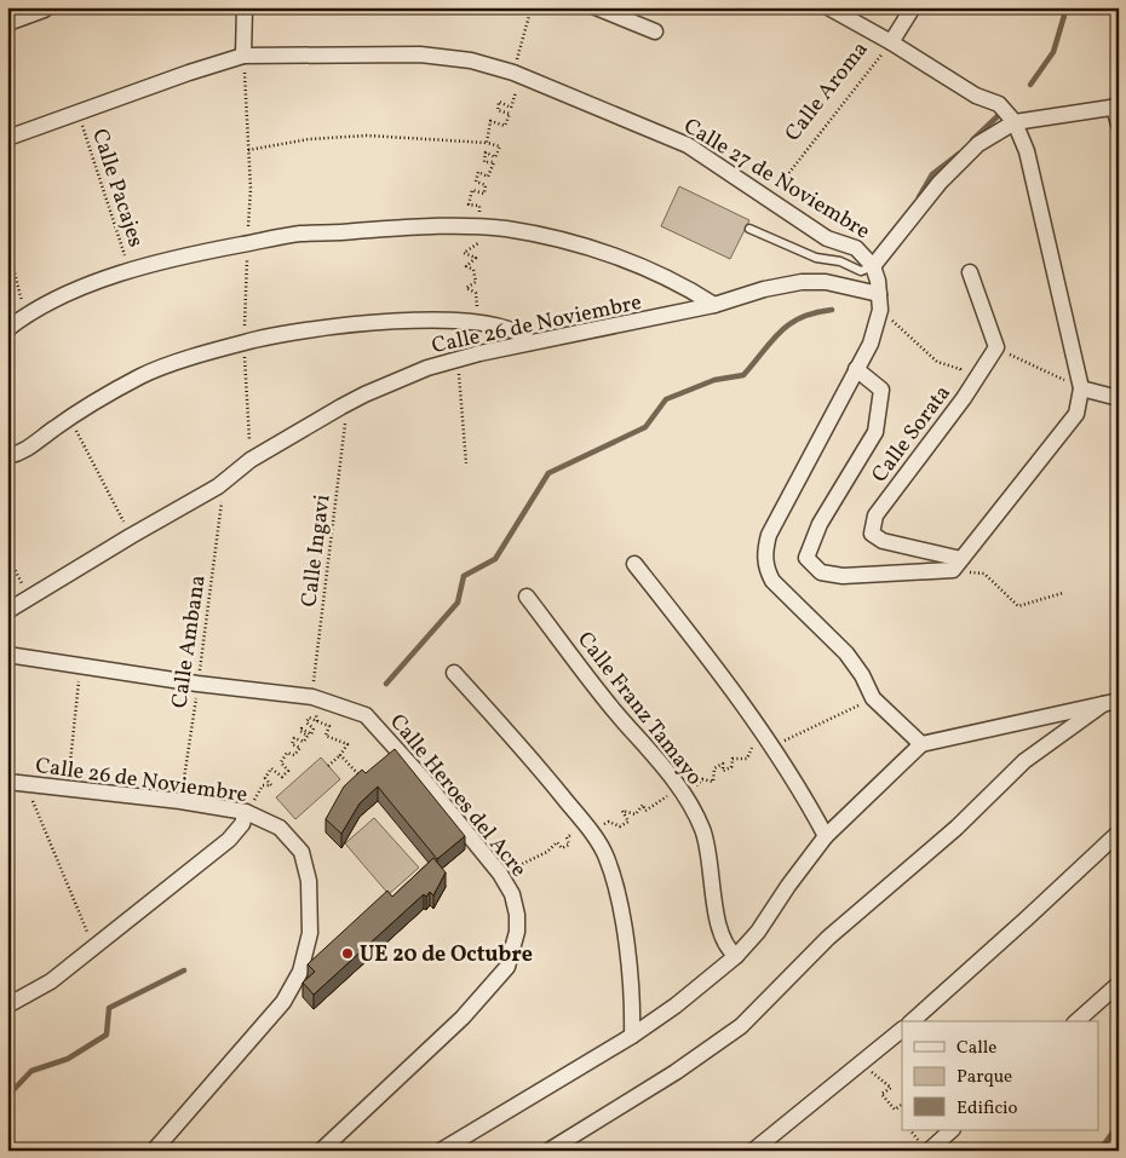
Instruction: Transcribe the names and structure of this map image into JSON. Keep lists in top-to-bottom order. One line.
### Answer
{"streets":{"street":["Calle Aroma","Calle 27 de Noviembre","Calle 26 de Noviembre","Calle Sorata","Calle Franz Tamayo","Calle Heroes del Acre"],"path":["Calle Pacajes","Calle Ingavi","Calle Ambana"]},"crossings":[["Calle Aroma","Calle 27 de Noviembre"],["Calle 27 de Noviembre","Calle Pacajes"],["Calle 27 de Noviembre","Calle 26 de Noviembre"],["Calle 26 de Noviembre","Calle Ingavi"],["Calle 26 de Noviembre","Calle Ambana"],["Calle Ingavi","Calle Heroes del Acre"],["Calle Ambana","Calle Heroes del Acre"]],"places":["UE 20 de Octubre"],"legend":["Calle","Parque","Edificio"]}
